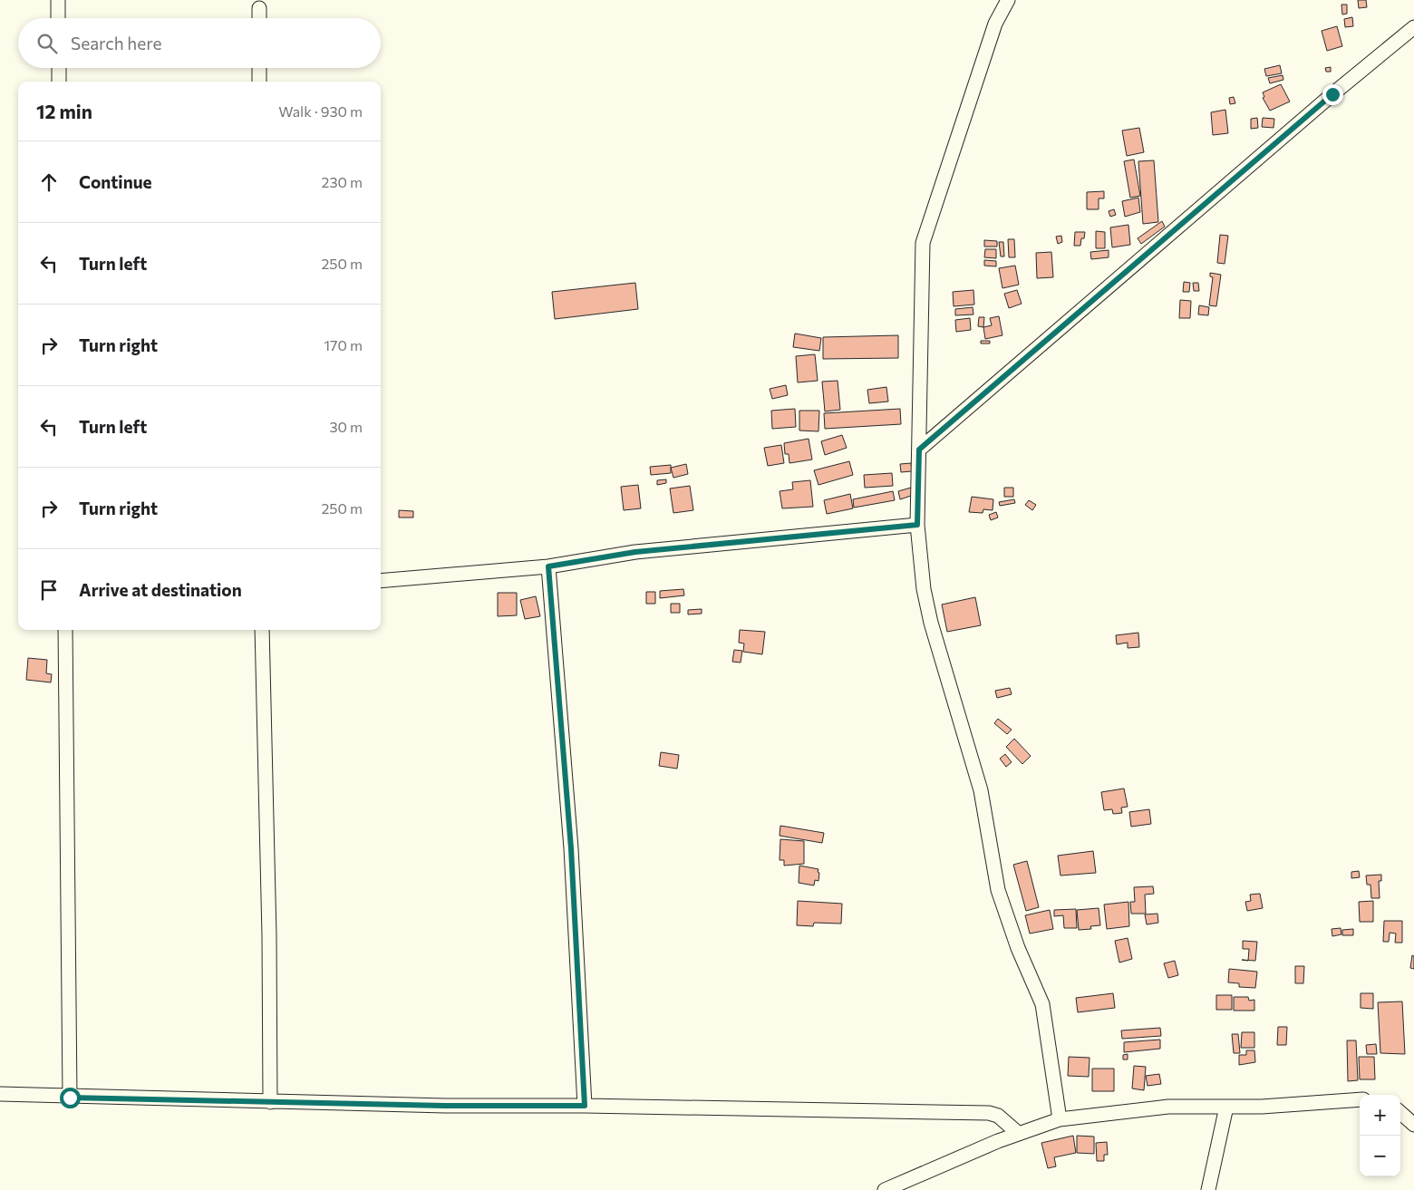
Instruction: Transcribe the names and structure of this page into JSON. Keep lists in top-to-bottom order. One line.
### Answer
{"page":{"search":"Search here","heading":["12 min","Walk · 930 m"],"list":[["Continue","230 m"],["Turn left","250 m"],["Turn right","170 m"],["Turn left","30 m"],["Turn right","250 m"],"Arrive at destination"],"map_buttons":["+","−"]}}
